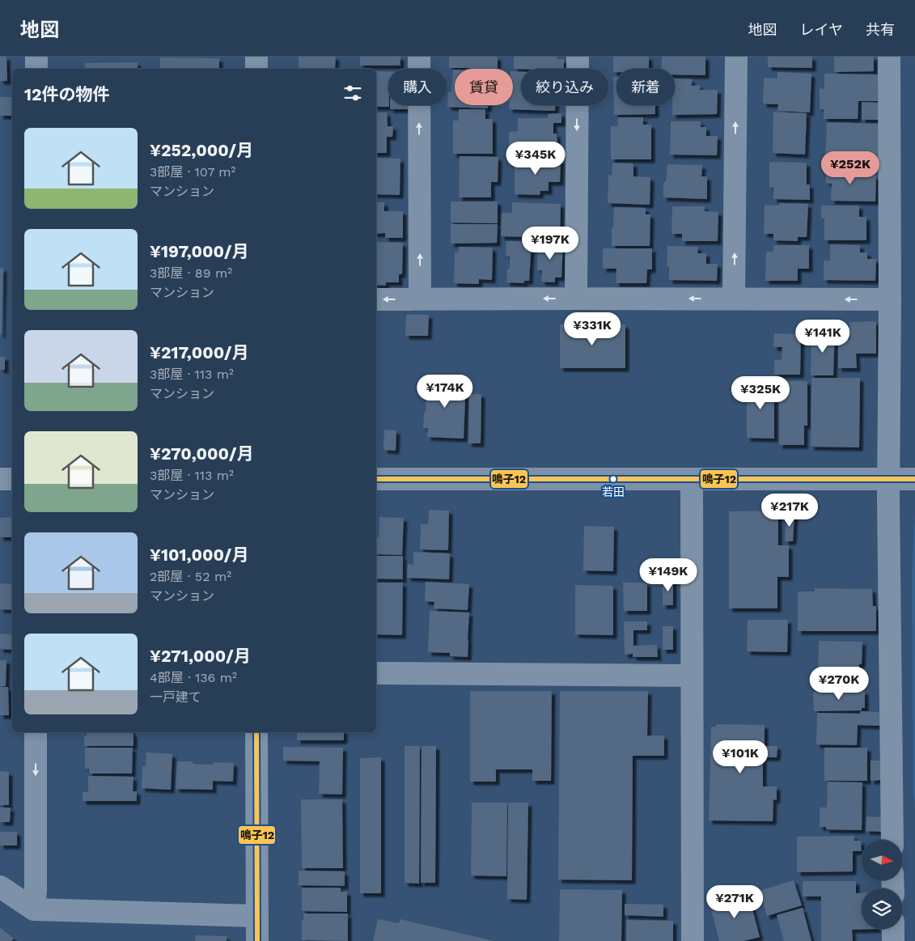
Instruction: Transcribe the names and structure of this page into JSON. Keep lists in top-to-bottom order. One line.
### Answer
{"places":["若田"],"lines":["transit line 鳴子12"],"north":"right","page":{"header":"地図","nav":["地図","レイヤ","共有"],"chip":["購入","賃貸","絞り込み","新着"],"heading":"12件の物件","list":[{"name":"¥252,000/月","note":"3部屋 · 107 m² · マンション"},{"name":"¥197,000/月","note":"3部屋 · 89 m² · マンション"},{"name":"¥217,000/月","note":"3部屋 · 113 m² · マンション"},{"name":"¥270,000/月","note":"3部屋 · 113 m² · マンション"},{"name":"¥101,000/月","note":"2部屋 · 52 m² · マンション"},{"name":"¥271,000/月","note":"4部屋 · 136 m² · 一戸建て"}],"price":["¥345K","¥252K","¥197K","¥331K","¥141K","¥174K","¥325K","¥217K","¥149K","¥270K","¥101K","¥271K"]}}
